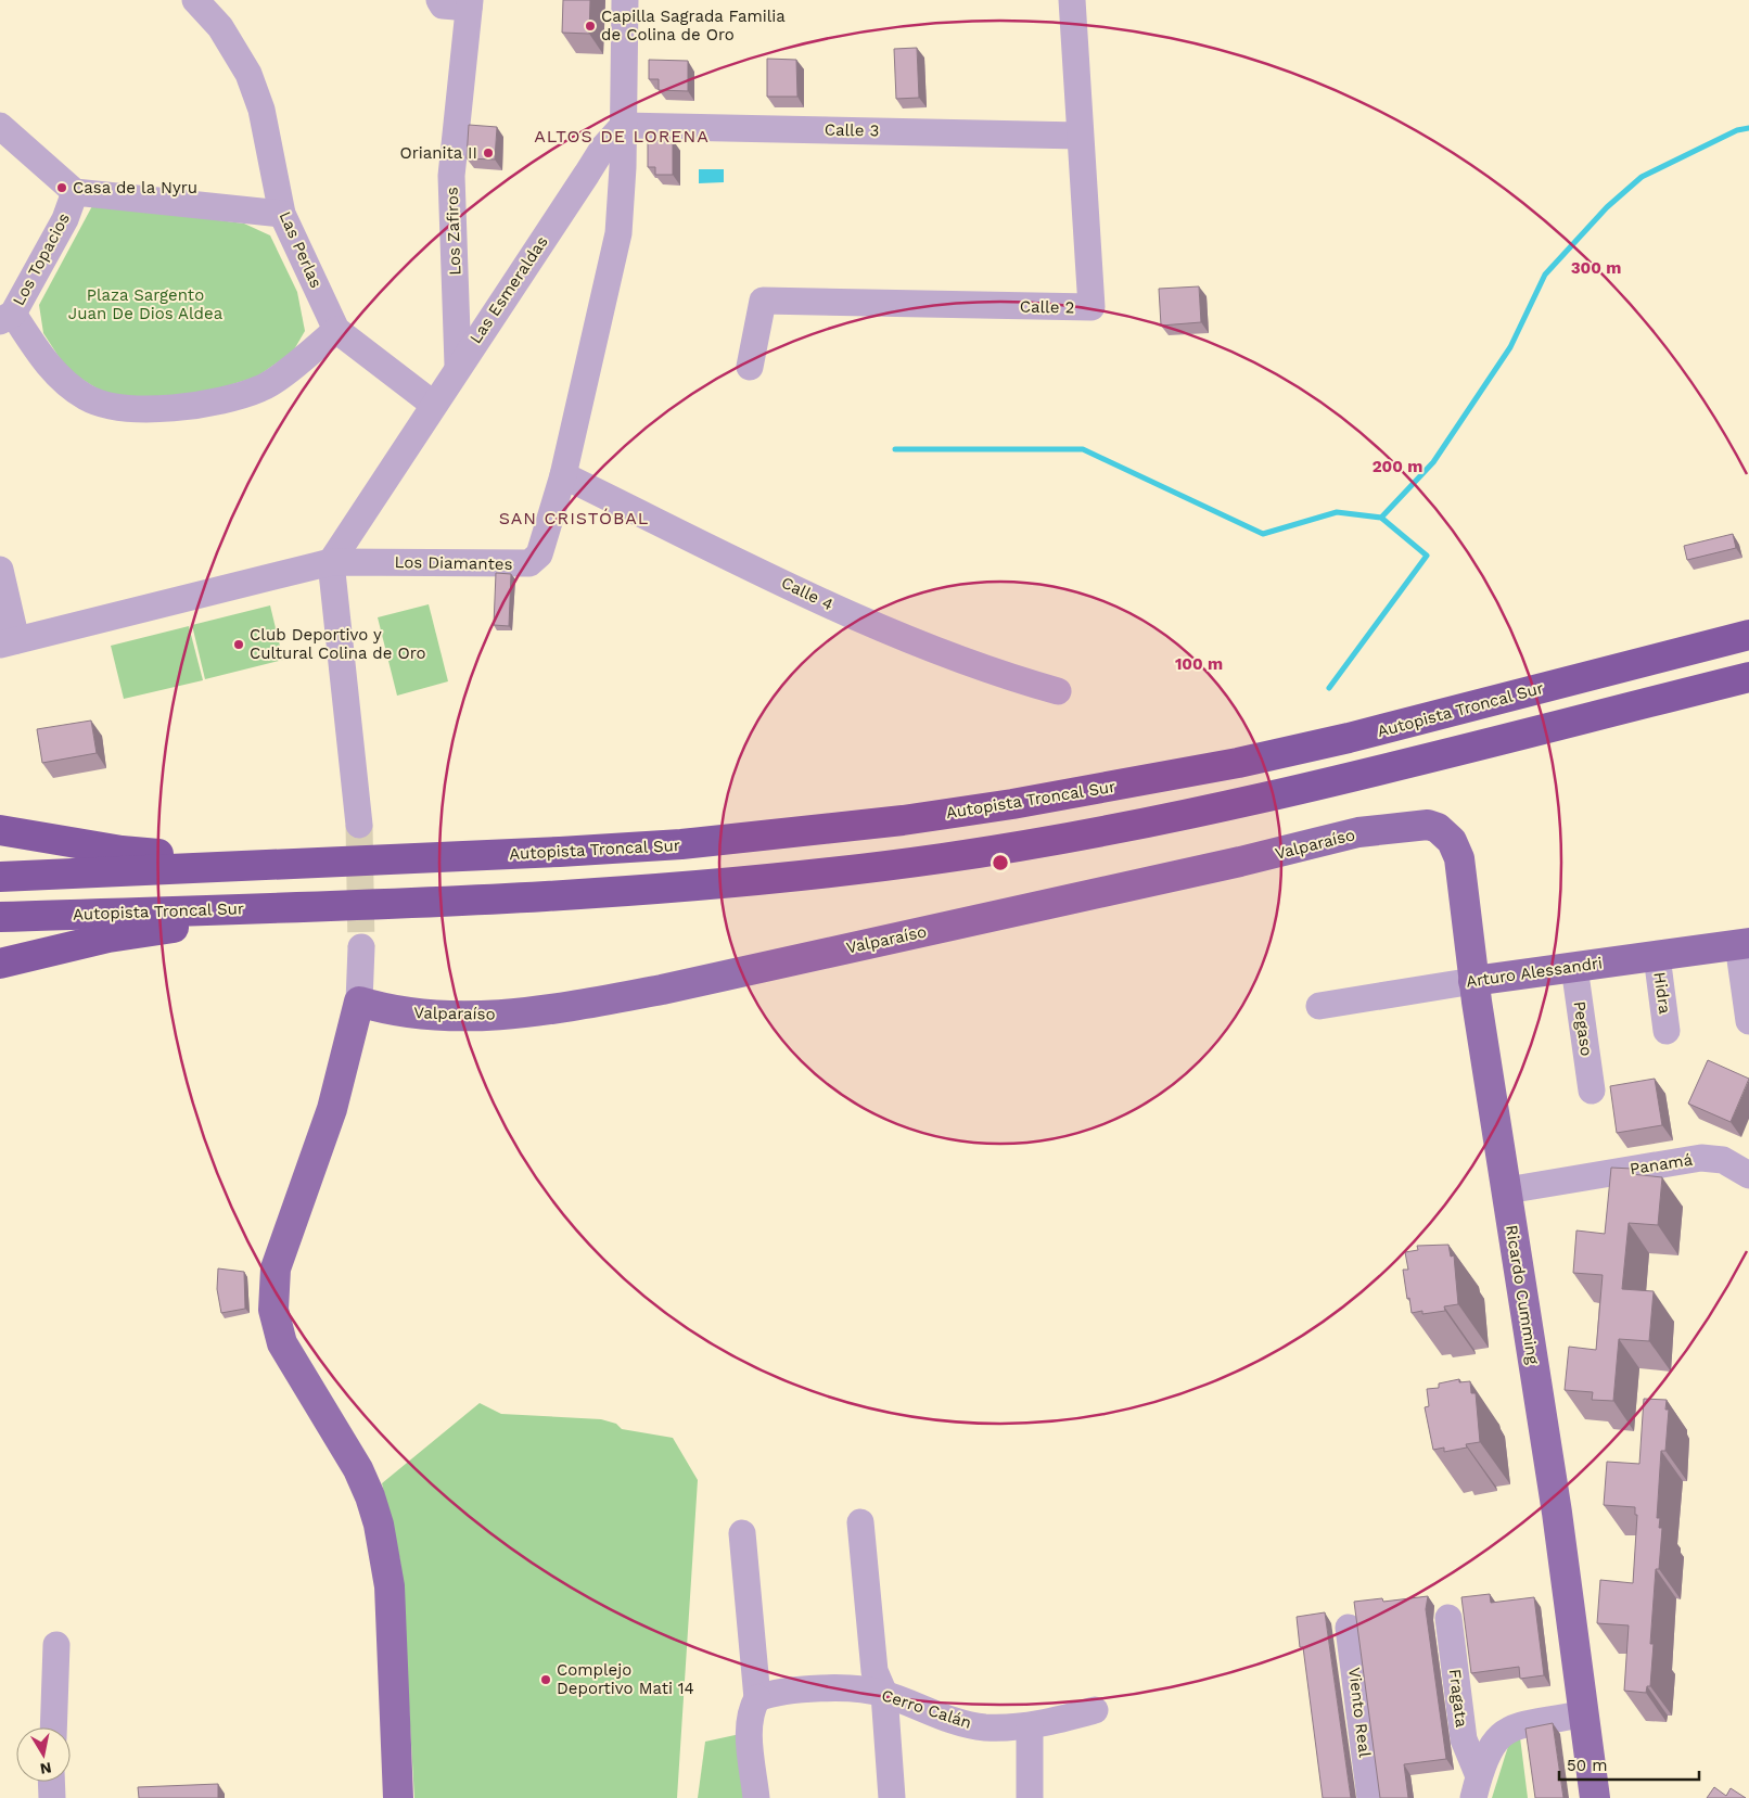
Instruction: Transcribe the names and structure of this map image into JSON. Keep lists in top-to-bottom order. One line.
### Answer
{"streets":{"highway":["Autopista Troncal Sur"],"main road":["Valparaíso","Arturo Alessandri","Ricardo Cumming"],"street":["Calle 3","Los Zafiros","Las Perlas","Los Topacios","Las Esmeraldas","Calle 2","Los Diamantes","Calle 4","Hidra","Pegaso","Panamá","Fragata","Cerro Calán","Viento Real"]},"crossings":[["Calle 3","Las Esmeraldas"],["Calle 3","Calle 2"],["Calle 3","Los Diamantes"],["Los Zafiros","Las Esmeraldas"],["Las Perlas","Las Esmeraldas"],["Las Esmeraldas","Los Diamantes"],["Los Diamantes","Calle 4"],["Valparaíso","Ricardo Cumming"],["Arturo Alessandri","Hidra"],["Arturo Alessandri","Pegaso"],["Arturo Alessandri","Ricardo Cumming"],["Panamá","Ricardo Cumming"]],"districts":["ALTOS DE LORENA","SAN CRISTÓBAL"],"parks":["Plaza Sargento Juan De Dios Aldea"],"places":["Capilla Sagrada Familia de Colina de Oro","Orianita II","Casa de la Nyru","Club Deportivo y Cultural Colina de Oro","Complejo Deportivo Mati 14"],"scale_bar":"50 m","north":"bottom","rings":["300 m","200 m","100 m"]}
